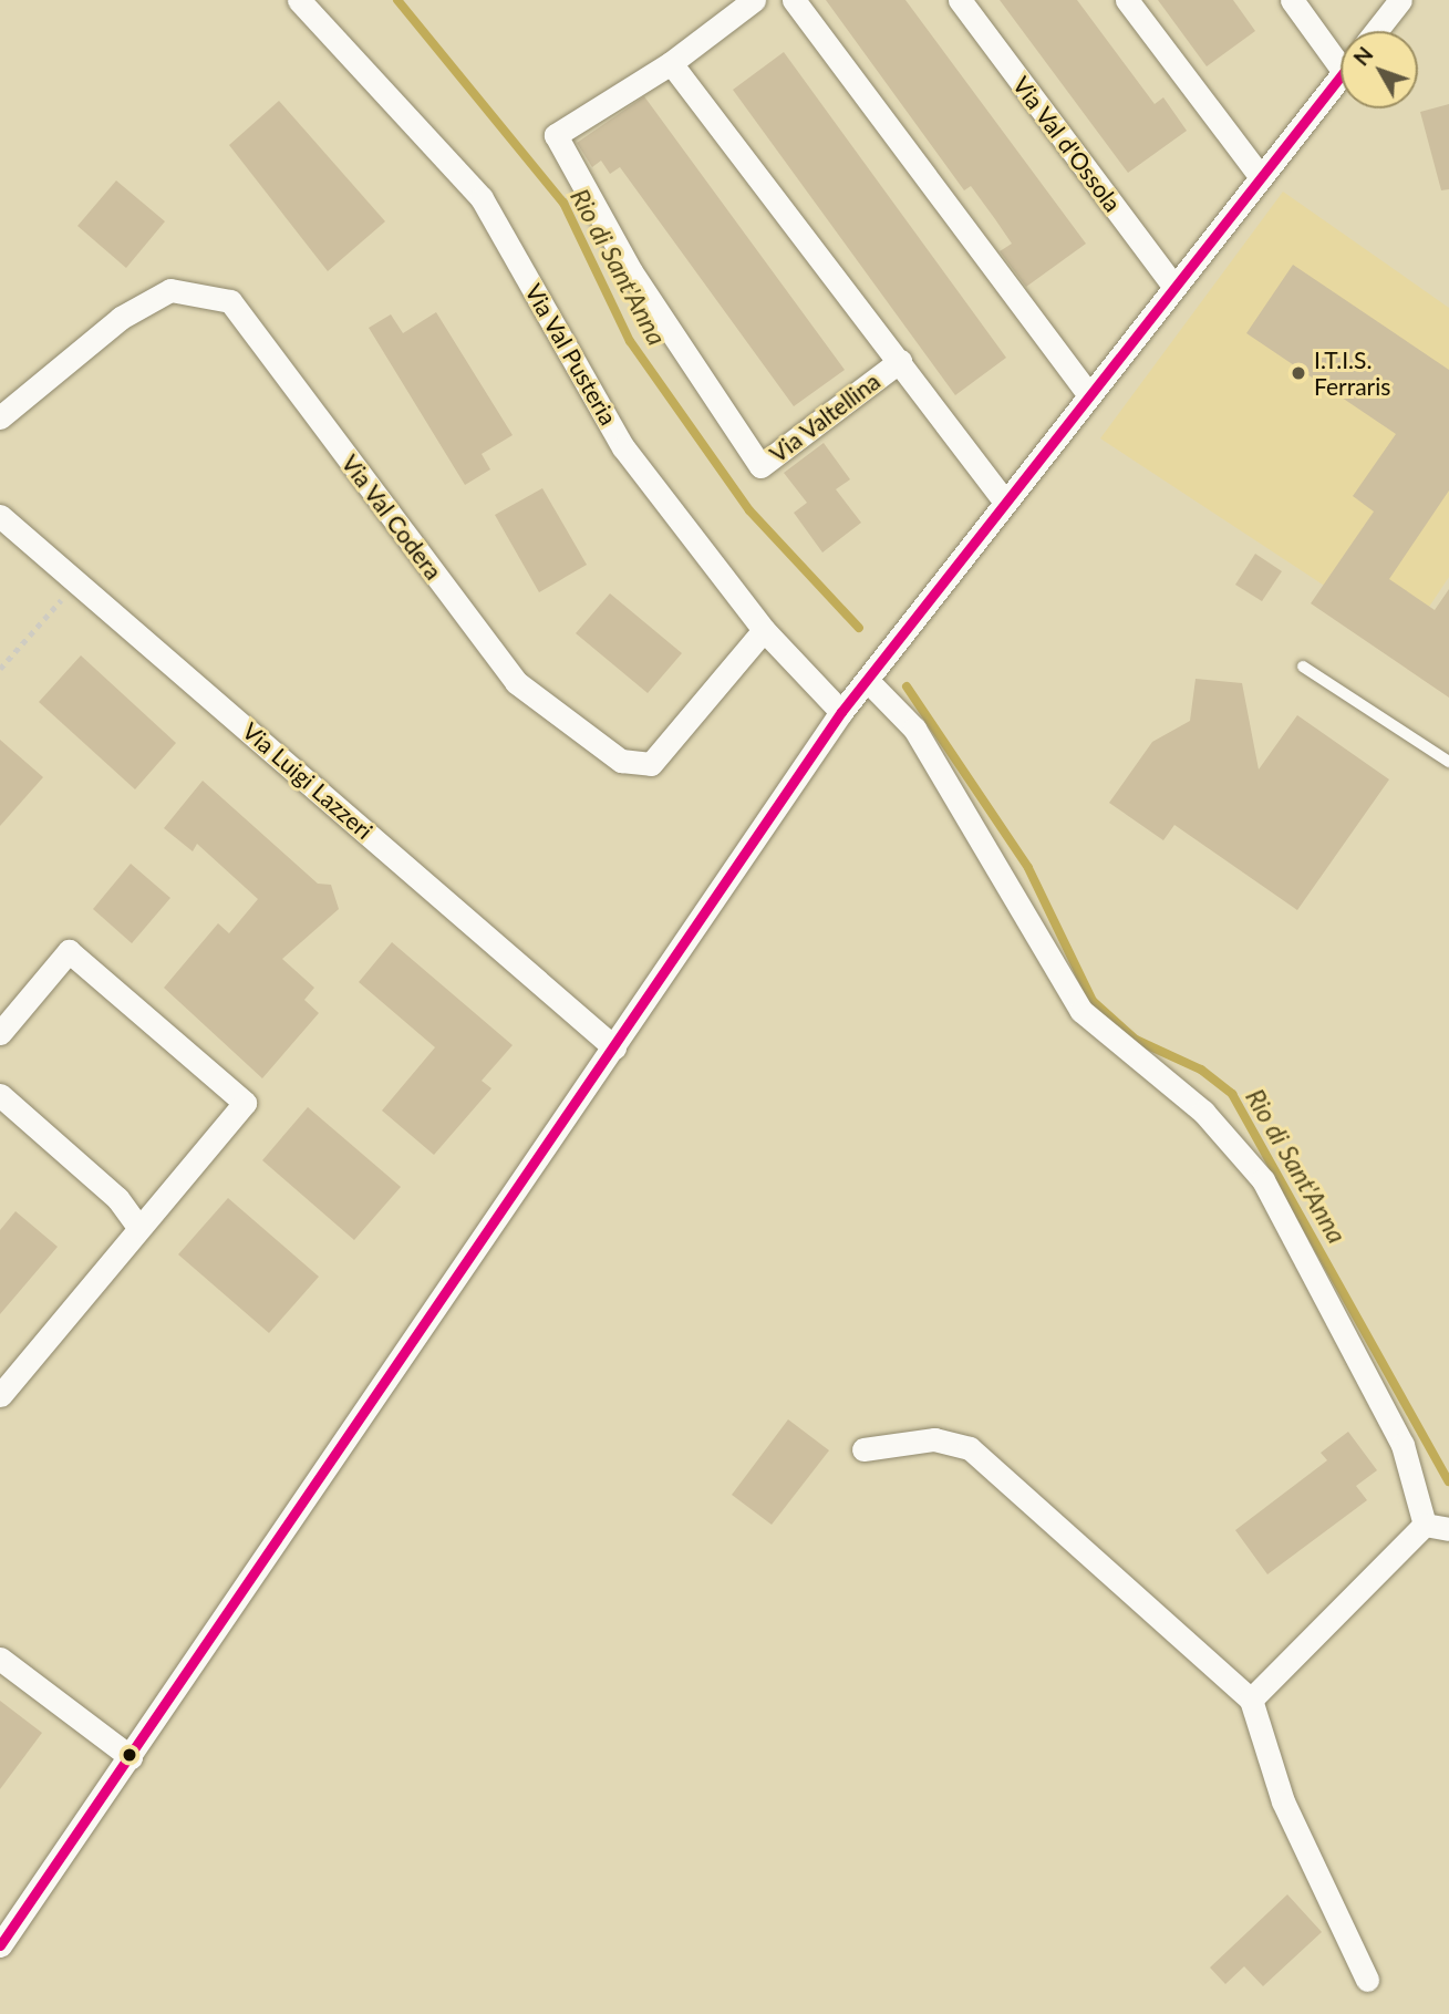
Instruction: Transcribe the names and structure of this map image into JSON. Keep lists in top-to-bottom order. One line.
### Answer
{"streets":{"street":["Via Val d'Ossola","Via Val Pusteria","Via Valtellina","Via Val Codera","Via Luigi Lazzeri"]},"crossings":[["Via Val Pusteria","Via Val Codera"]],"water":["Rio di Sant'Anna"],"places":["I.T.I.S. Ferraris"],"north":"top left"}
